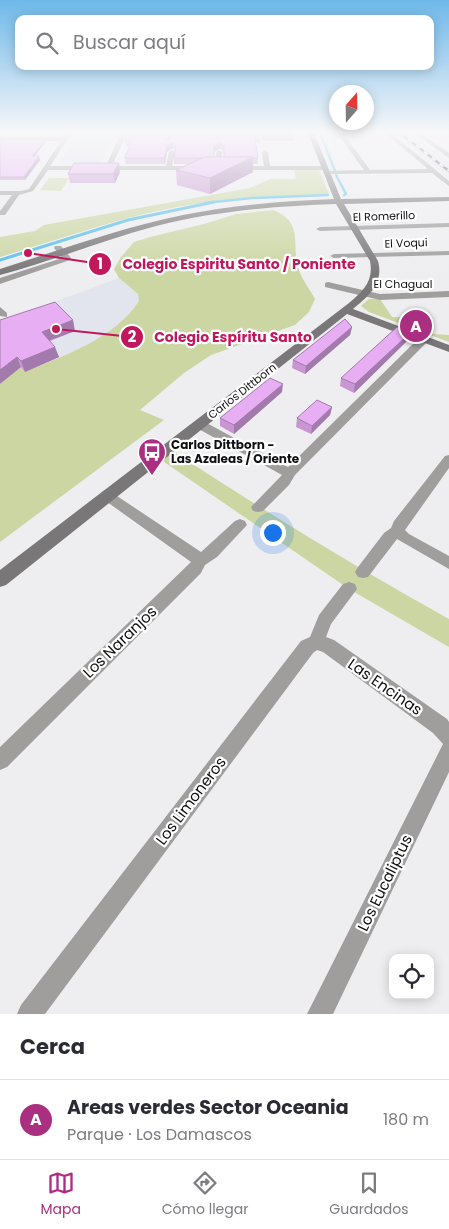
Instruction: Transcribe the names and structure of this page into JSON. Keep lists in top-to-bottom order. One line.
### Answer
{"streets":{"street":["El Romerillo","El Voqui","El Chagual","Carlos Dittborn","Los Naranjos","Las Encinas","Los Limoneros","Los Eucaliptus"]},"crossings":[["El Romerillo","Carlos Dittborn"],["El Voqui","Carlos Dittborn"],["El Chagual","Carlos Dittborn"],["Las Encinas","Los Limoneros"]],"places":{"other":["Colegio Espiritu Santo / Poniente","Colegio Espíritu Santo"],"bus stop":["Carlos Dittborn - Las Azaleas / Oriente"]},"north":"top","page":{"search":"Buscar aquí","pins":"A","heading":"Cerca","list":[{"mark":"A","name":"Areas verdes Sector Oceania","note":"Parque · Los Damascos","value":"180 m"}],"nav":["Mapa","Cómo llegar","Guardados"]}}
